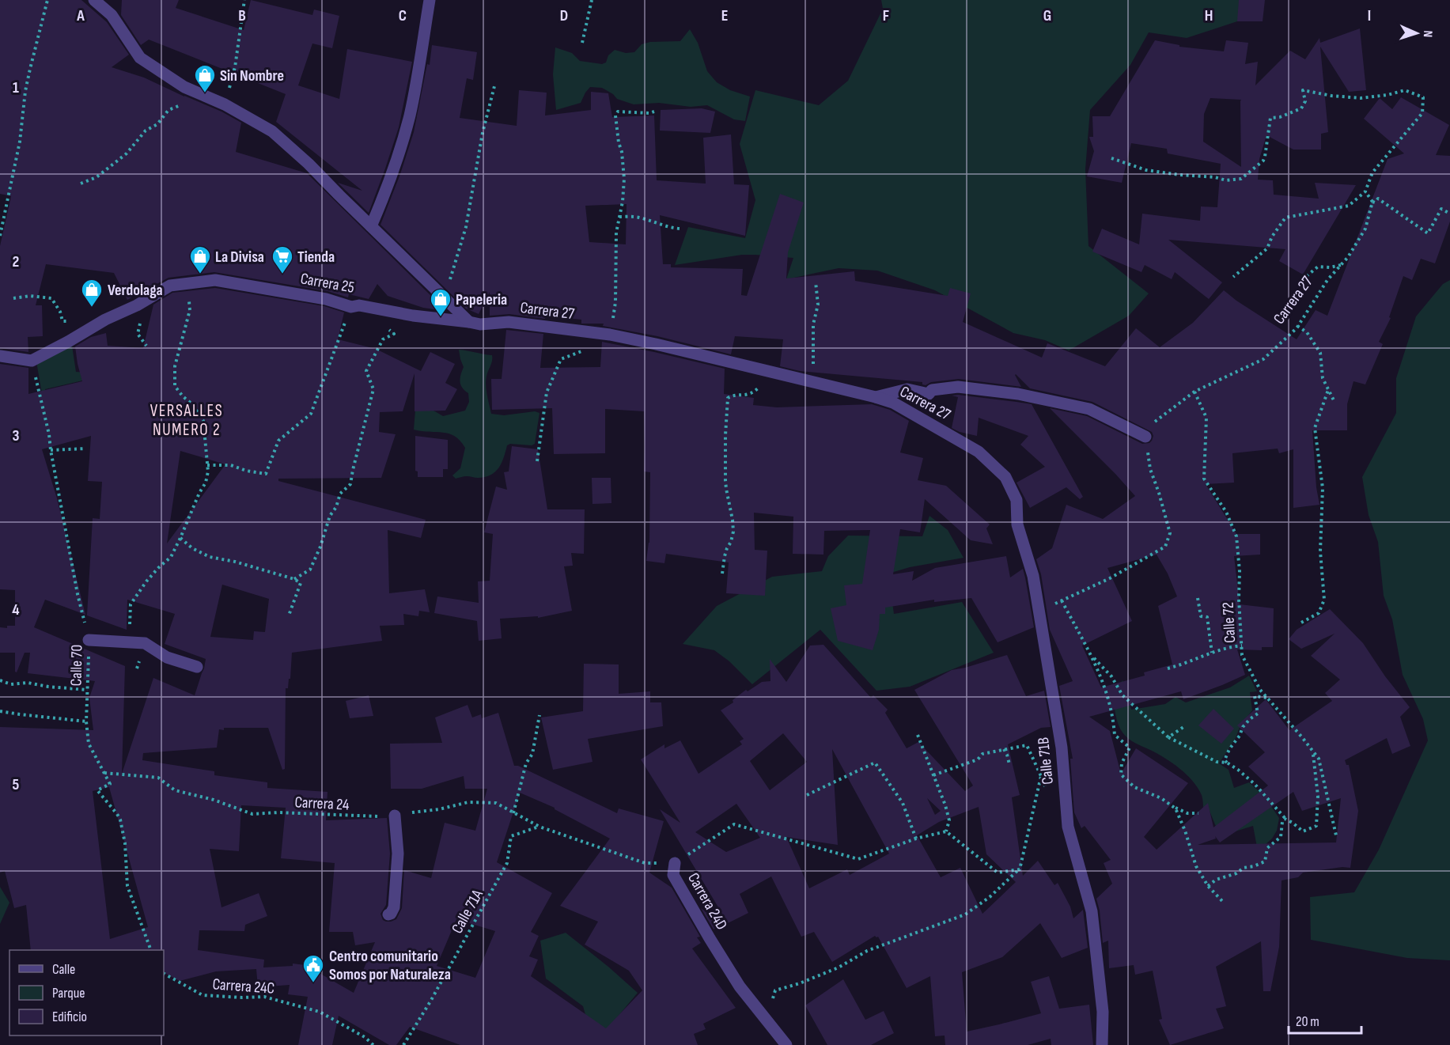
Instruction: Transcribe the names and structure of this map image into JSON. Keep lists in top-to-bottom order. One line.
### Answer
{"streets":{"street":["Carrera 25","Carrera 27","Calle 71B","Carrera 24D"],"path":["Calle 72","Calle 70","Carrera 24","Calle 71A","Carrera 24C"]},"crossings":[["Carrera 25","Carrera 27"],["Carrera 25","Calle 70"],["Carrera 27","Calle 72"],["Carrera 27","Calle 71B"],["Calle 70","Carrera 24"],["Carrera 24","Carrera 24D"],["Carrera 24","Calle 71A"],["Carrera 24D","Calle 71A"]],"districts":["VERSALLES NUMERO 2"],"places":{"shop":["Sin Nombre","La Divisa","Verdolaga","Papeleria"],"supermarket":["Tienda"],"public building":["Centro comunitario Somos por Naturaleza"]},"legend":["Calle","Parque","Edificio"],"scale_bar":"20 m","north":"right","grid":{"columns":["A","B","C","D","E","F","G","H","I"],"rows":["1","2","3","4","5"]}}
